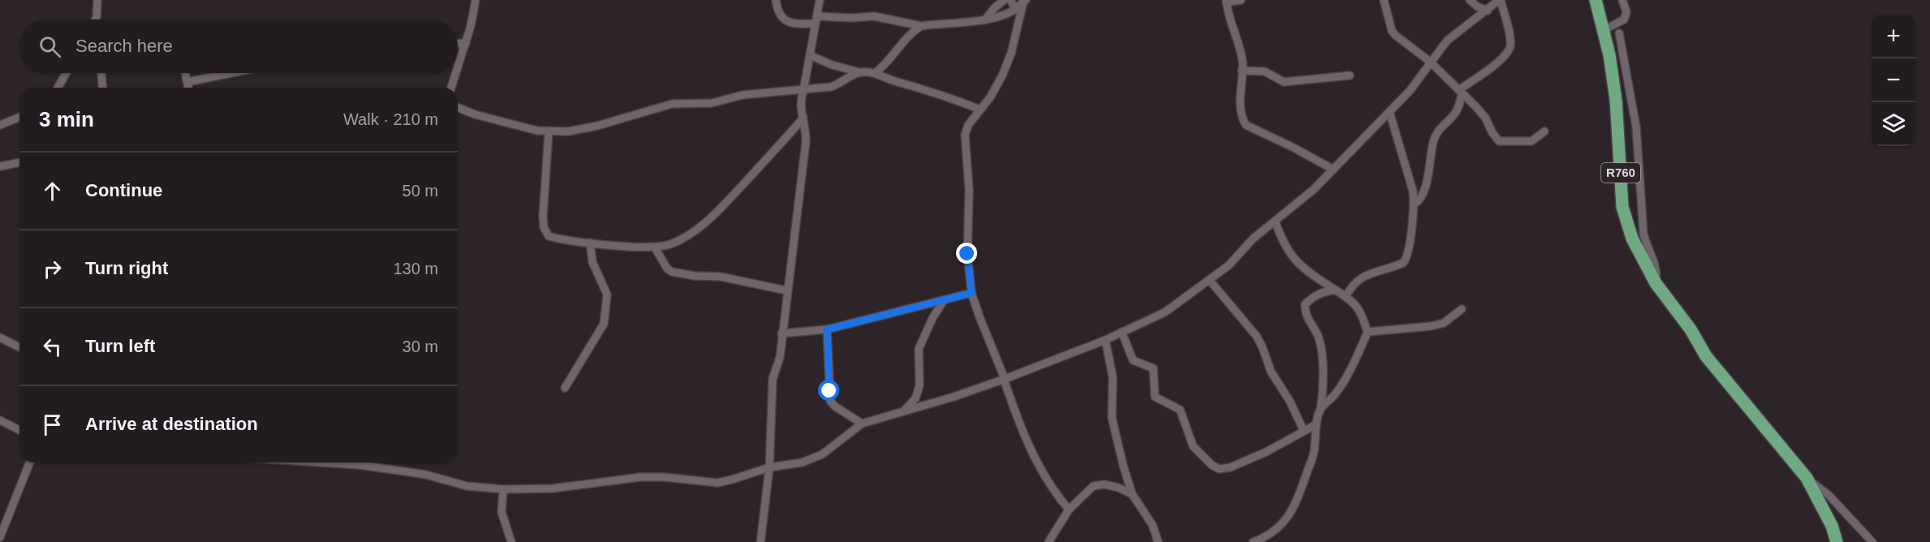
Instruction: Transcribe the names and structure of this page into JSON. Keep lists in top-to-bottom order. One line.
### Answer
{"streets":{"main road":["R760"]},"page":{"map_buttons":["+","−"],"search":"Search here","heading":["3 min","Walk · 210 m"],"list":[["Continue","50 m"],["Turn right","130 m"],["Turn left","30 m"],"Arrive at destination"]}}
